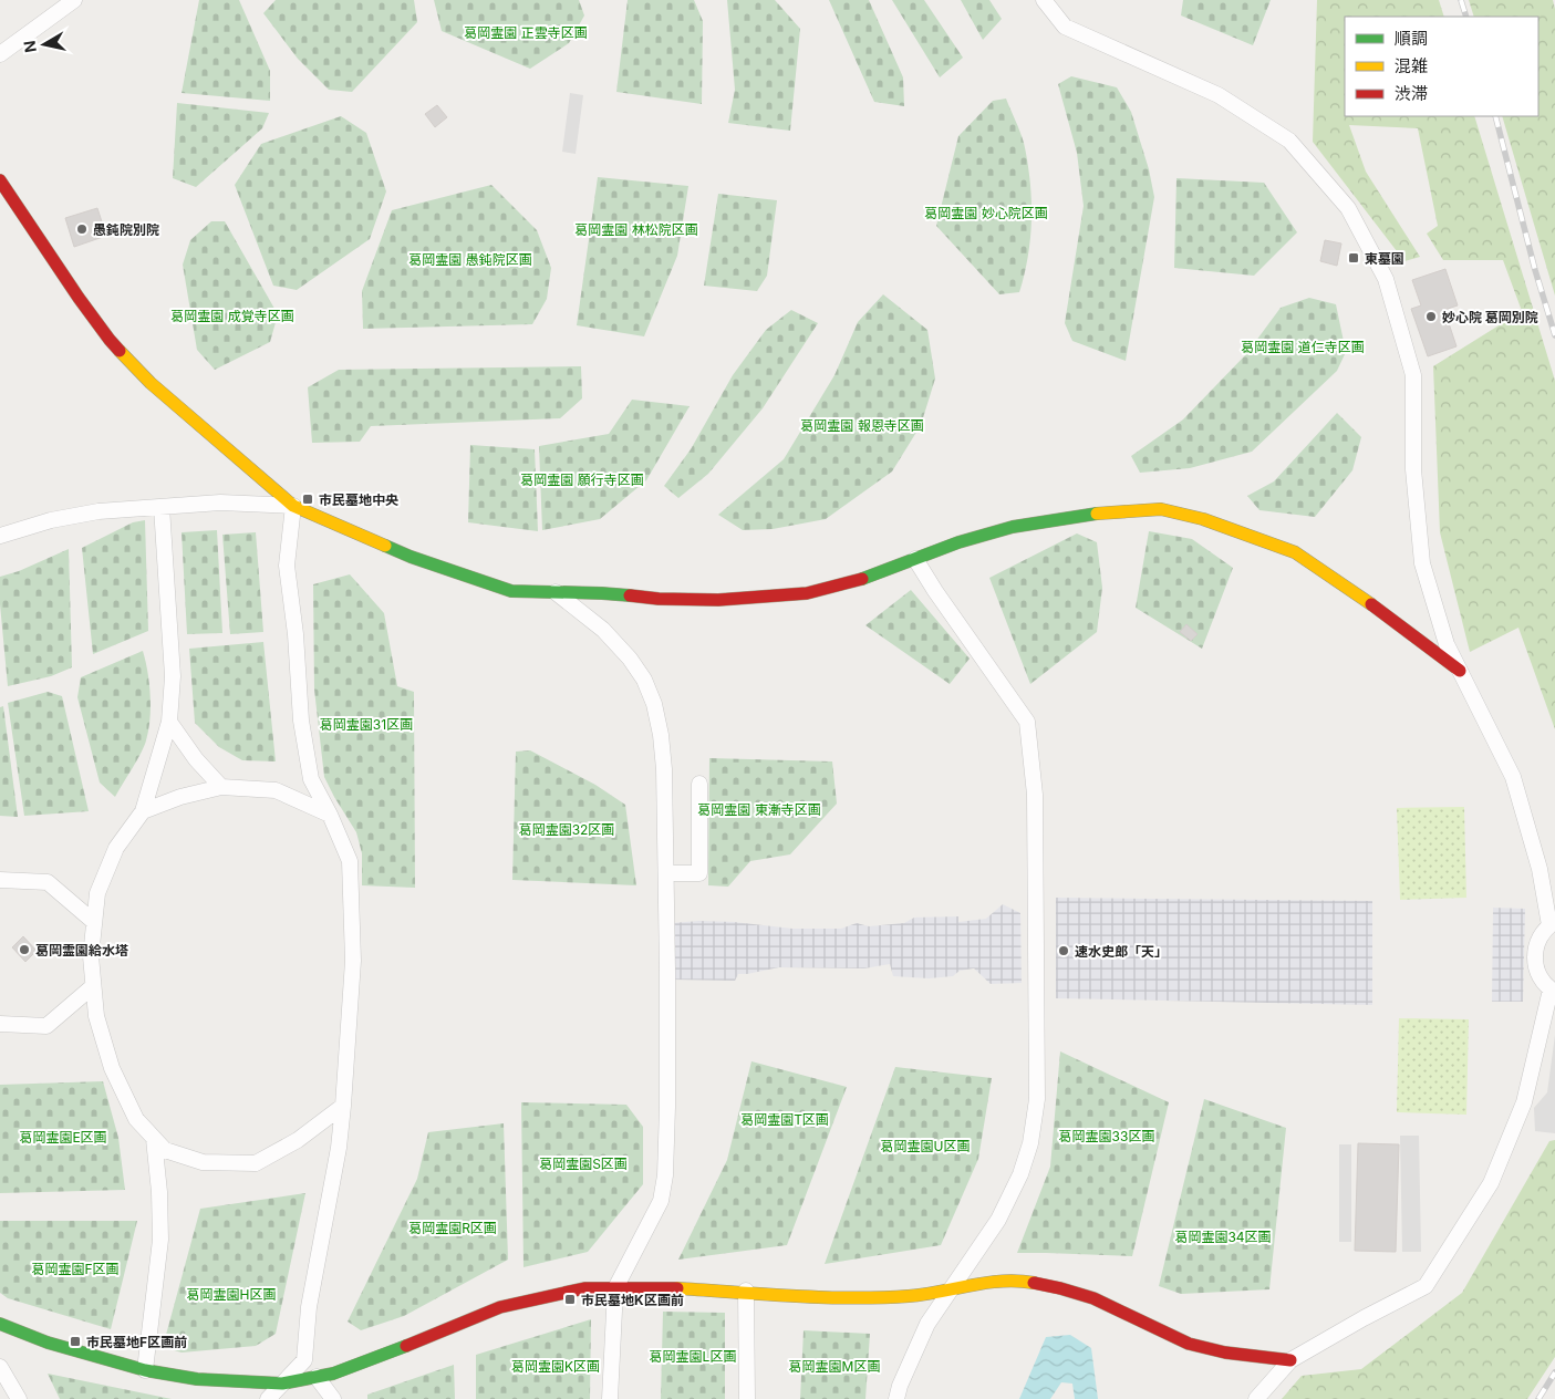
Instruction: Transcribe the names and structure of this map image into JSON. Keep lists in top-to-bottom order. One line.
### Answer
{"parks":["葛岡霊園 正雲寺区画","葛岡霊園 妙心院区画","葛岡霊園 林松院区画","葛岡霊園 愚鈍院区画","葛岡霊園 成覚寺区画","葛岡霊園 道仁寺区画","葛岡霊園 報恩寺区画","葛岡霊園 願行寺区画","葛岡霊園31区画","葛岡霊園 東漸寺区画","葛岡霊園32区画","葛岡霊園T区画","葛岡霊園33区画","葛岡霊園E区画","葛岡霊園U区画","葛岡霊園S区画","葛岡霊園R区画","葛岡霊園34区画","葛岡霊園F区画","葛岡霊園H区画","葛岡霊園L区画","葛岡霊園K区画","葛岡霊園M区画"],"places":{"other":["愚鈍院別院","妙心院 葛岡別院","葛岡霊園給水塔","速水史郎「天」"],"transit":["東墓園","市民墓地中央","市民墓地K区画前","市民墓地F区画前"]},"legend":["順調","混雑","渋滞"],"north":"left"}
